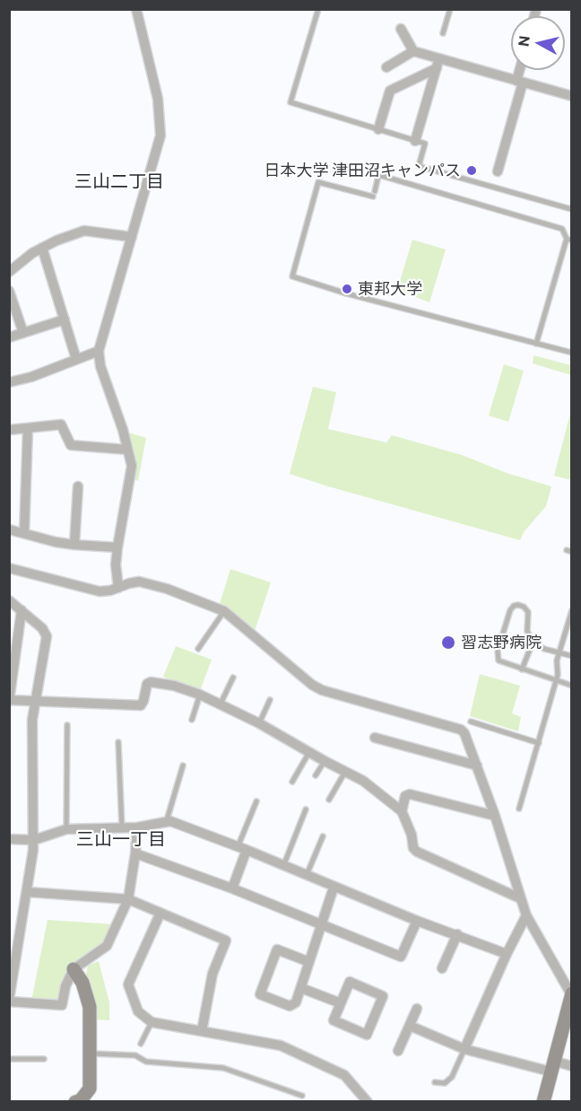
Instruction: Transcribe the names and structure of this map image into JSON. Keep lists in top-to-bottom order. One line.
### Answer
{"districts":["三山二丁目","三山一丁目"],"places":["日本大学 津田沼キャンパス","東邦大学","習志野病院"],"north":"left"}
